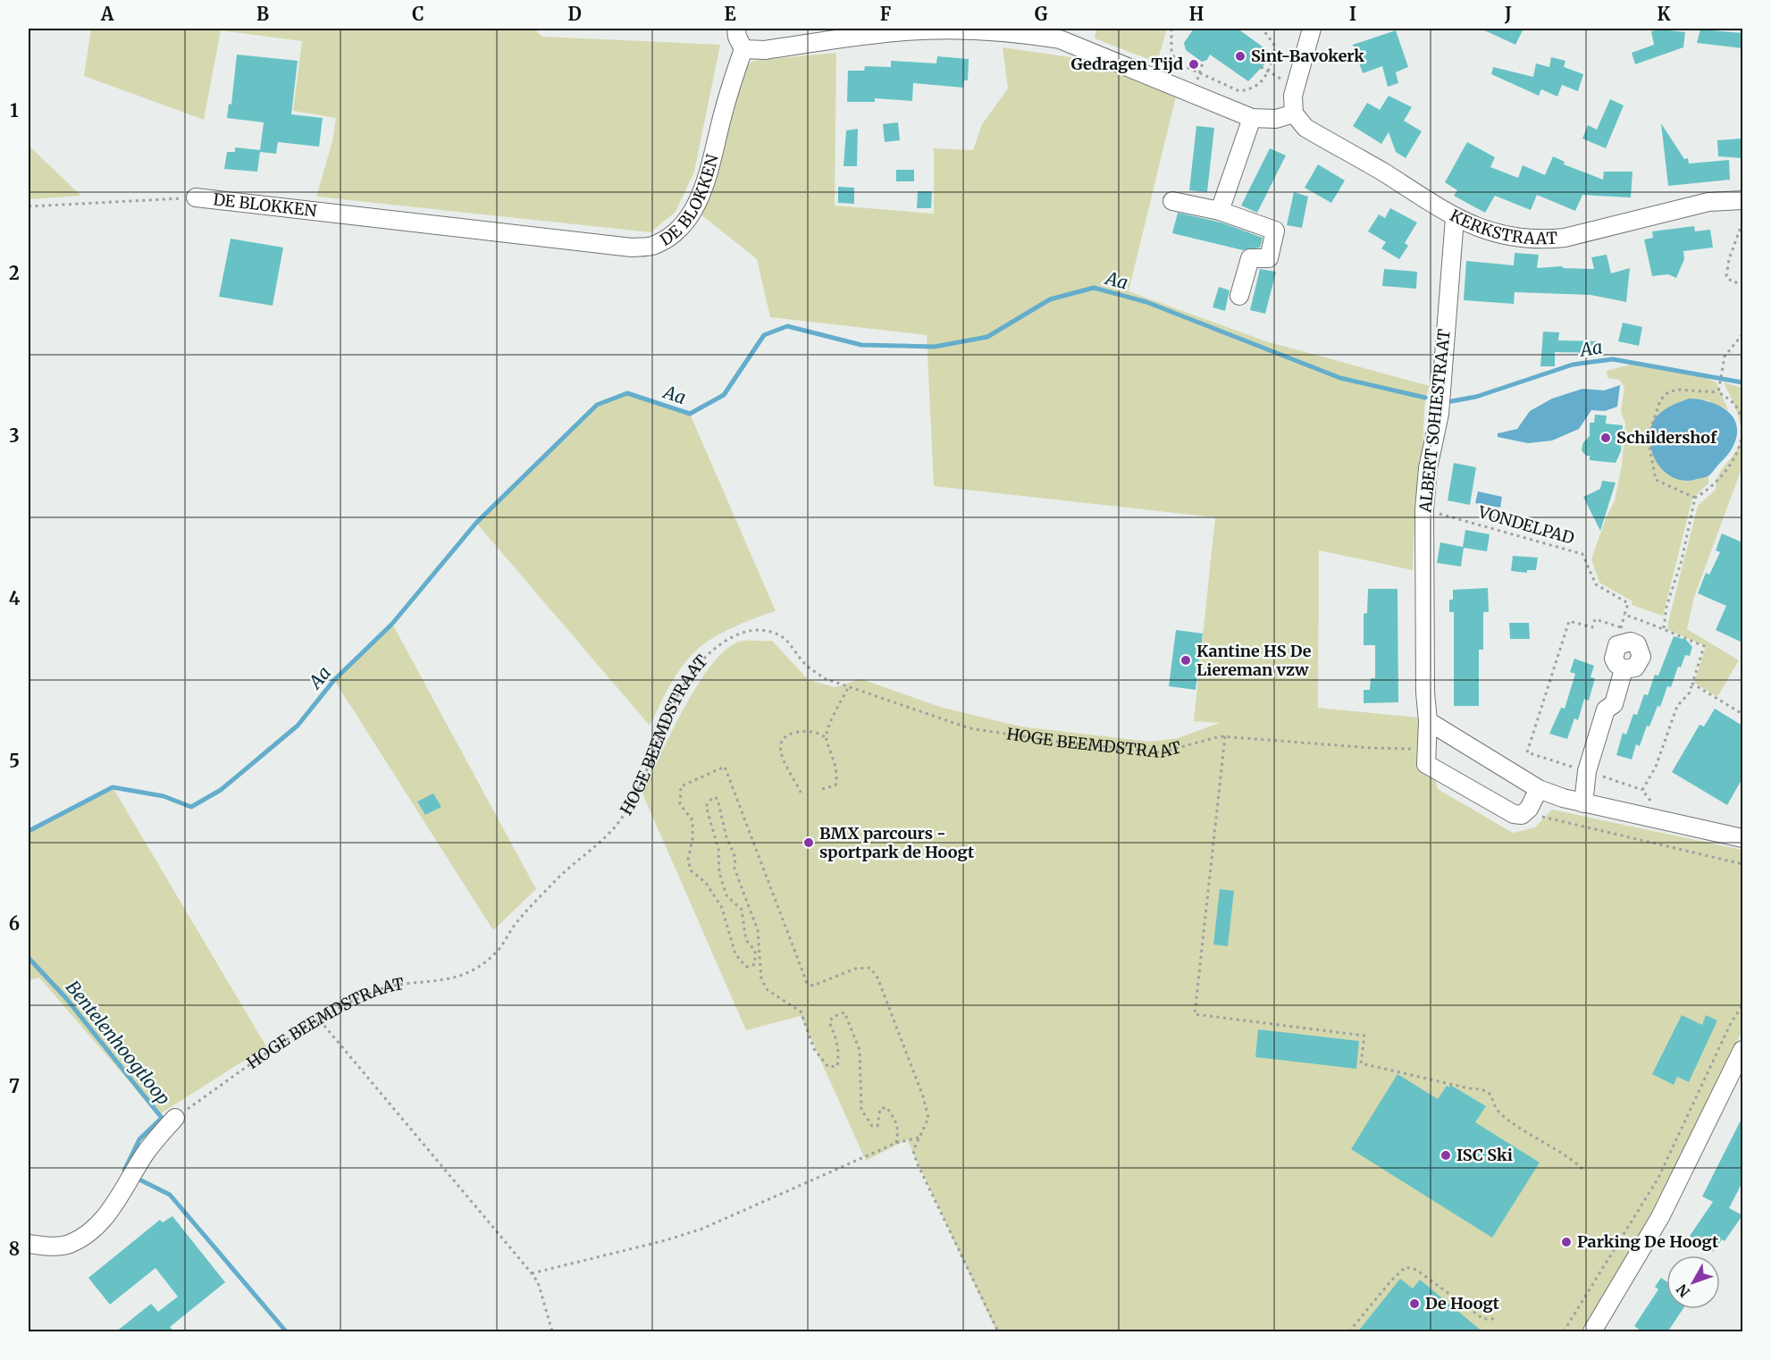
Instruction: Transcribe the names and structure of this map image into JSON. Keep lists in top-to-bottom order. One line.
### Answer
{"streets":{"street":["DE BLOKKEN","KERKSTRAAT","ALBERT SOHIESTRAAT"],"path":["VONDELPAD","HOGE BEEMDSTRAAT"]},"crossings":[["KERKSTRAAT","ALBERT SOHIESTRAAT"],["ALBERT SOHIESTRAAT","VONDELPAD"],["ALBERT SOHIESTRAAT","HOGE BEEMDSTRAAT"]],"water":["Aa","Bentelenhoogtloop"],"places":["Sint-Bavokerk","Gedragen Tijd","Schildershof","Kantine HS De Liereman vzw","BMX parcours - sportpark de Hoogt","ISC Ski","Parking De Hoogt","De Hoogt"],"north":"bottom left","grid":{"columns":["A","B","C","D","E","F","G","H","I","J","K"],"rows":["1","2","3","4","5","6","7","8"]}}
